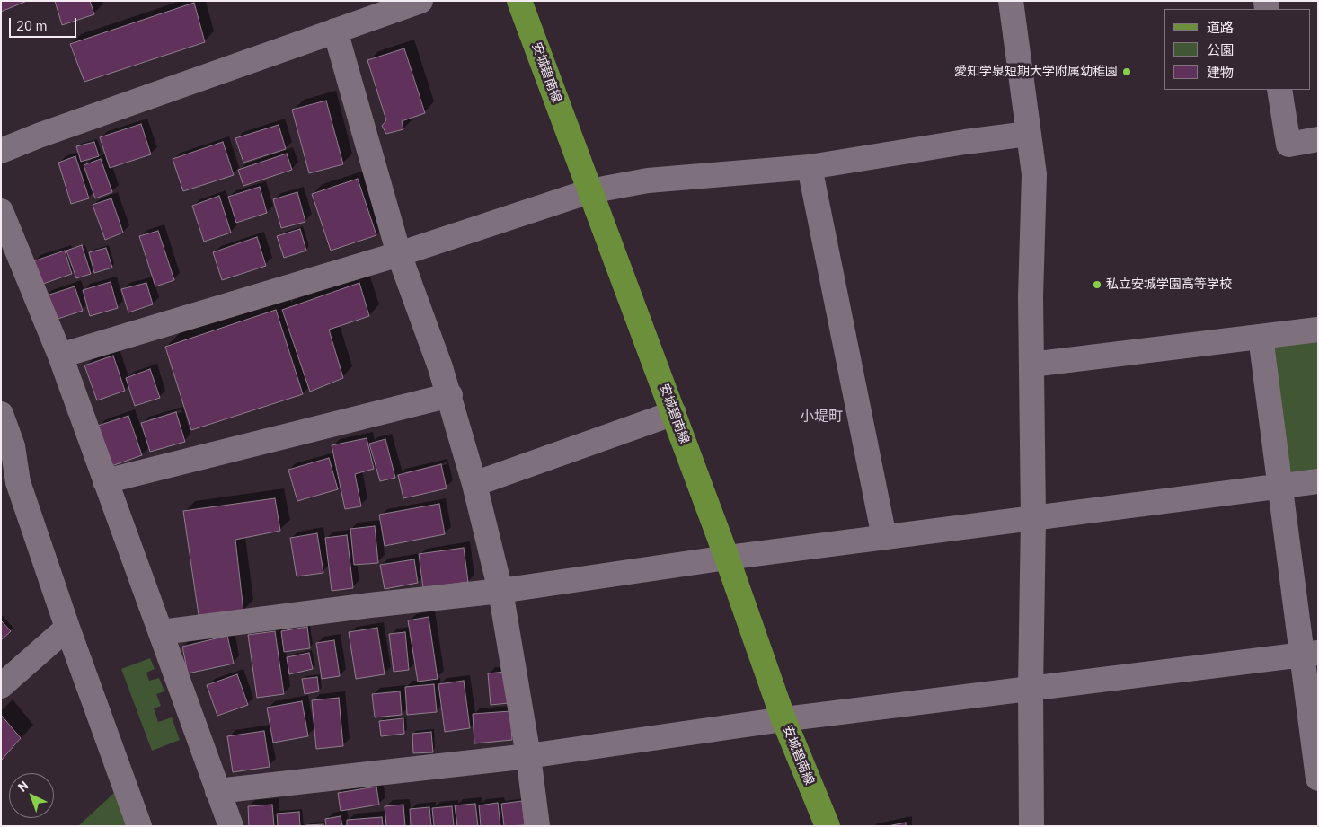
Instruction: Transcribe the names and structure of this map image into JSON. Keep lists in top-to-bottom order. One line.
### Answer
{"streets":{"main road":["安城碧南線"]},"districts":["小堤町"],"places":["愛知学泉短期大学附属幼稚園","私立安城学園高等学校"],"legend":["道路","公園","建物"],"scale_bar":"20 m","north":"top left"}
